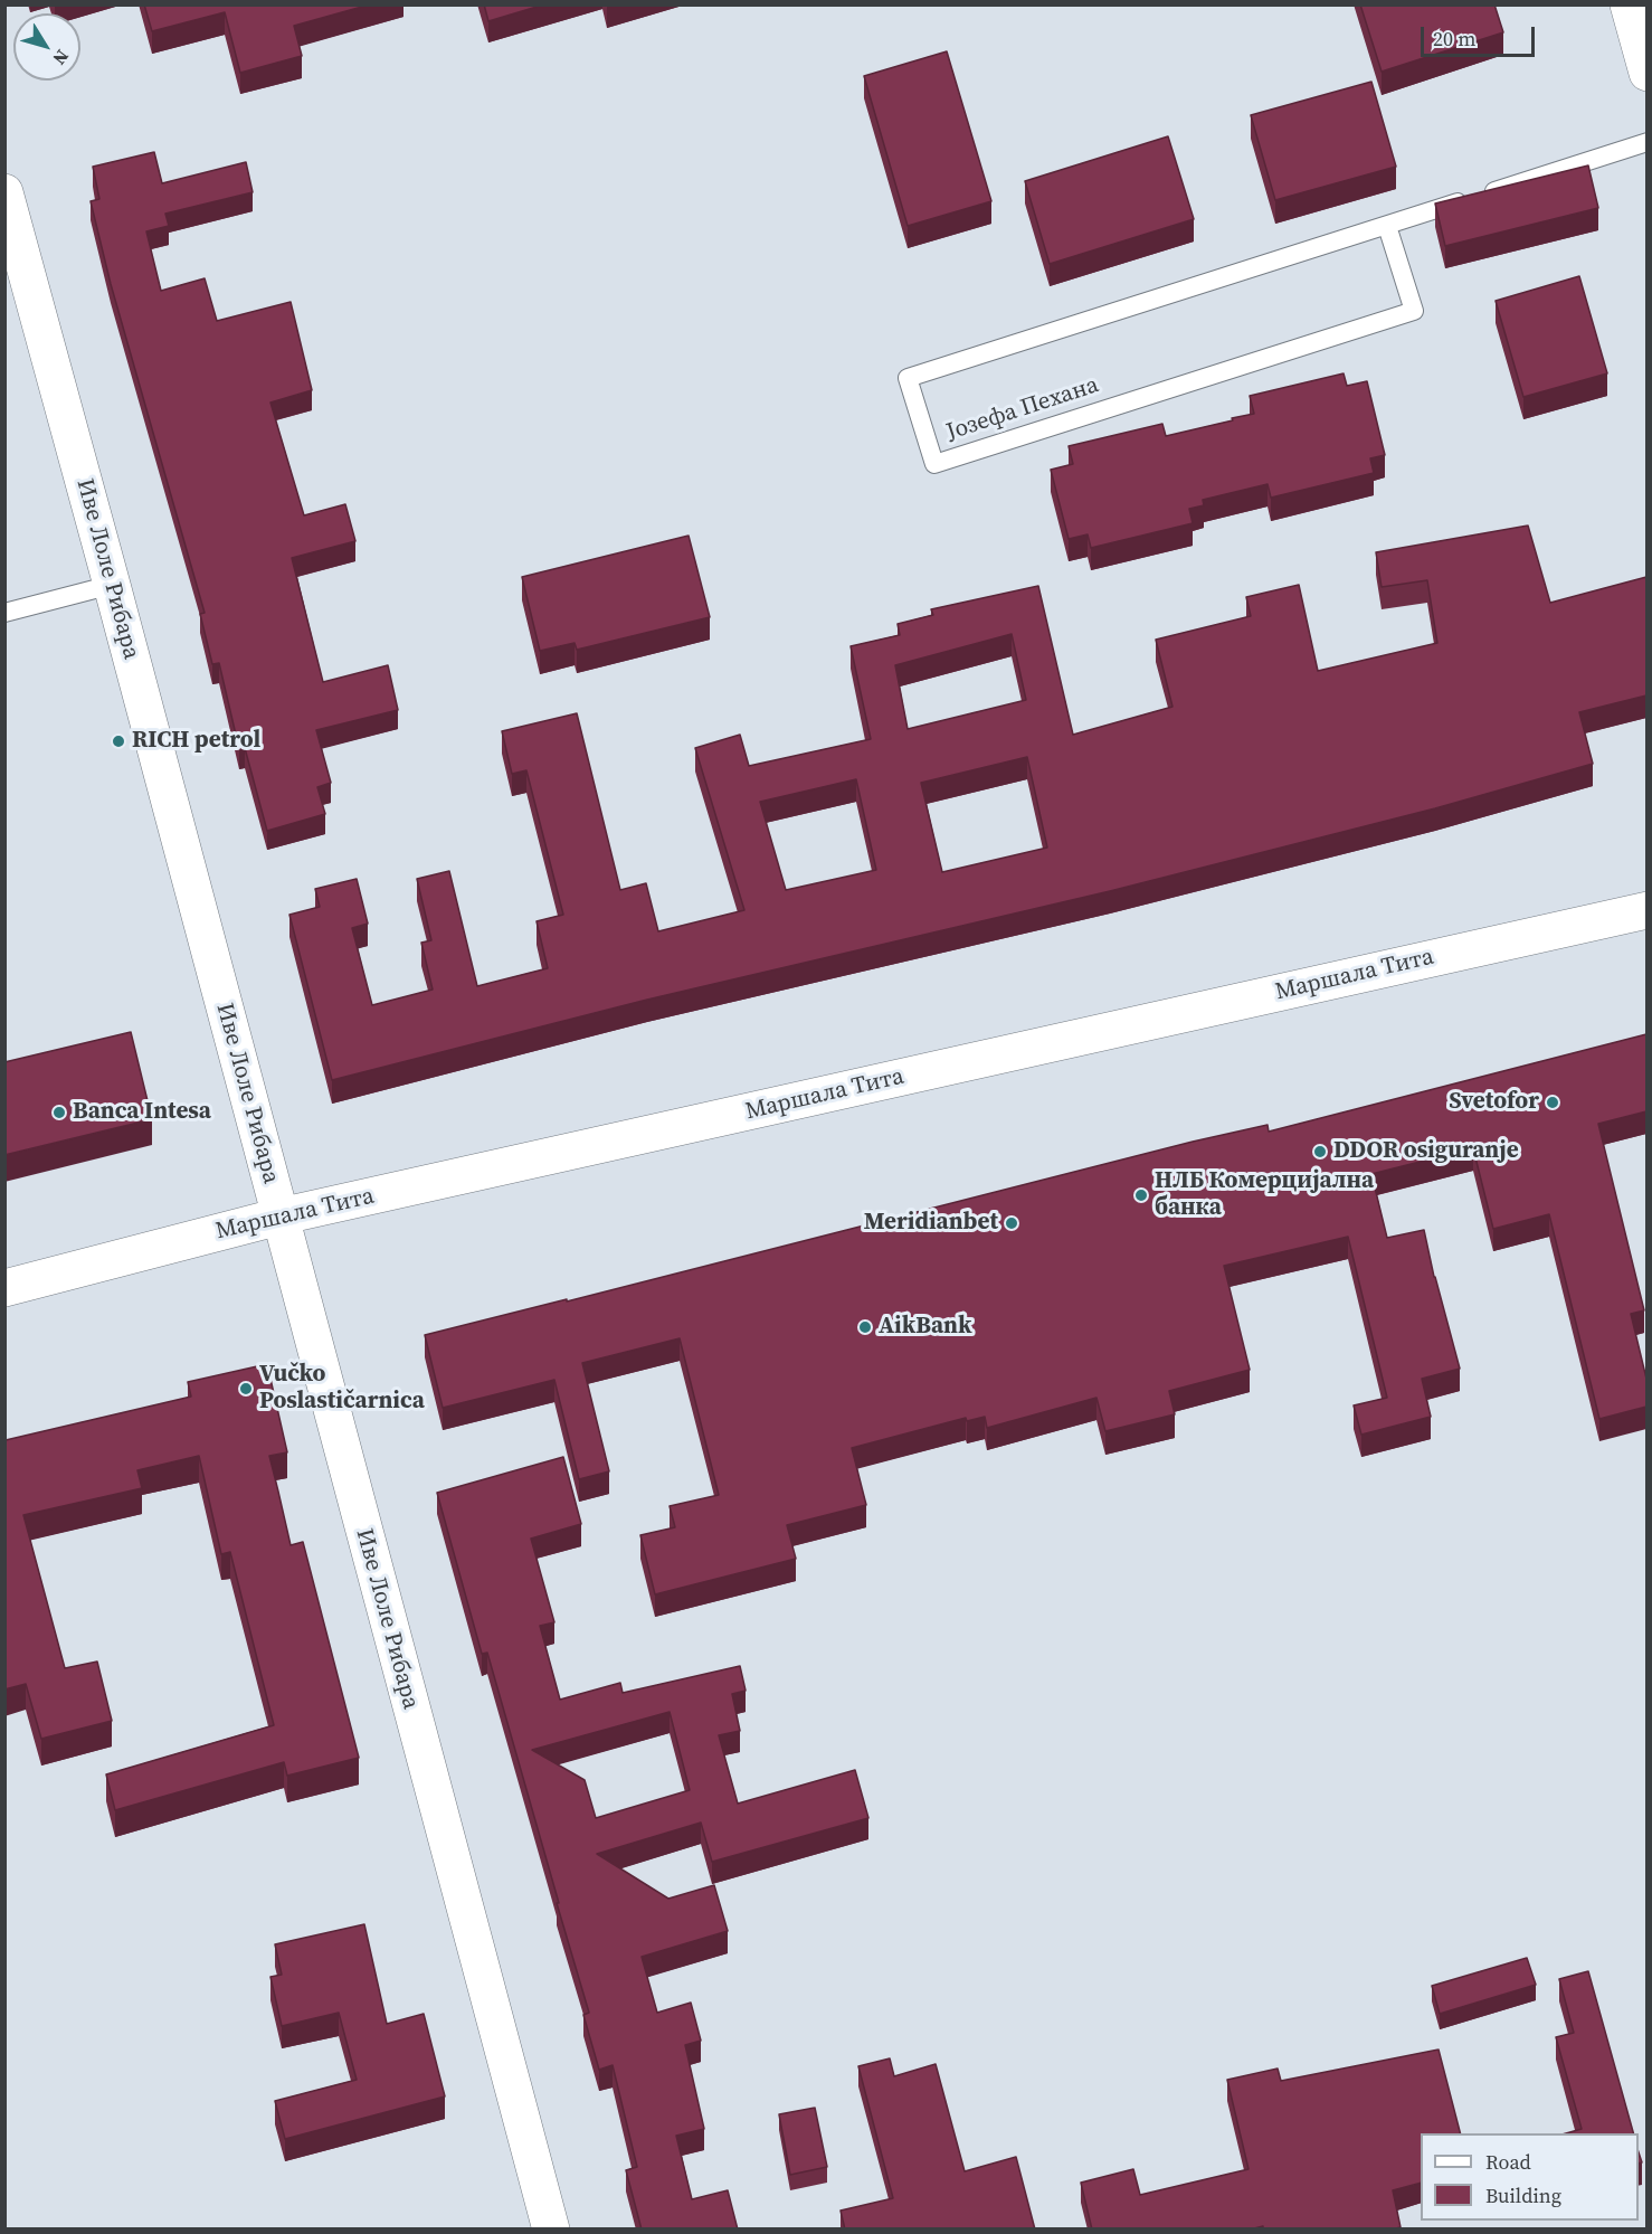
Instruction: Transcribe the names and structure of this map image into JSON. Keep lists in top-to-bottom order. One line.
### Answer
{"streets":{"street":["Иве Лоле Рибара","Маршала Тита"],"lane":["Јозефа Пехана"]},"crossings":[["Иве Лоле Рибара","Маршала Тита"]],"places":["RICH petrol","Svetofor","Banca Intesa","DDOR osiguranje","НЛБ Комерцијална банка","Meridianbet","AikBank","Vučko Poslastičarnica"],"legend":["Road","Building"],"scale_bar":"20 m","north":"bottom right"}
